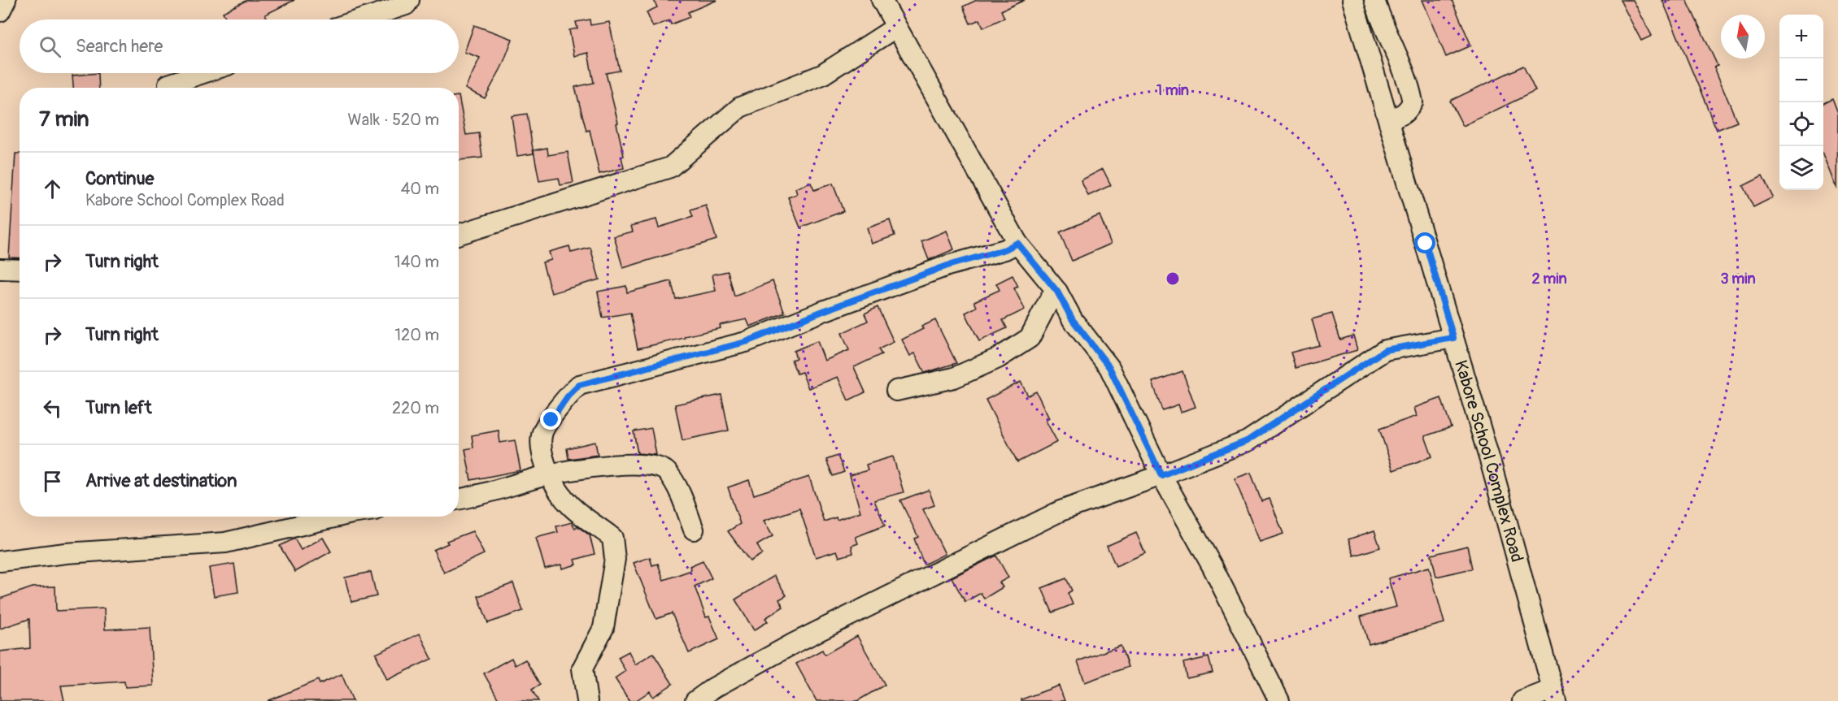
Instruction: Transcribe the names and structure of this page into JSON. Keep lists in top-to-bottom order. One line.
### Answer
{"streets":{"street":["Kabore School Complex Road"]},"north":"top","page":{"map_buttons":["+","−"],"search":"Search here","heading":["7 min","Walk · 520 m"],"list":[["Continue","Kabore School Complex Road","40 m"],["Turn right","140 m"],["Turn right","120 m"],["Turn left","220 m"],"Arrive at destination"]},"rings":["1 min","2 min","3 min"]}
